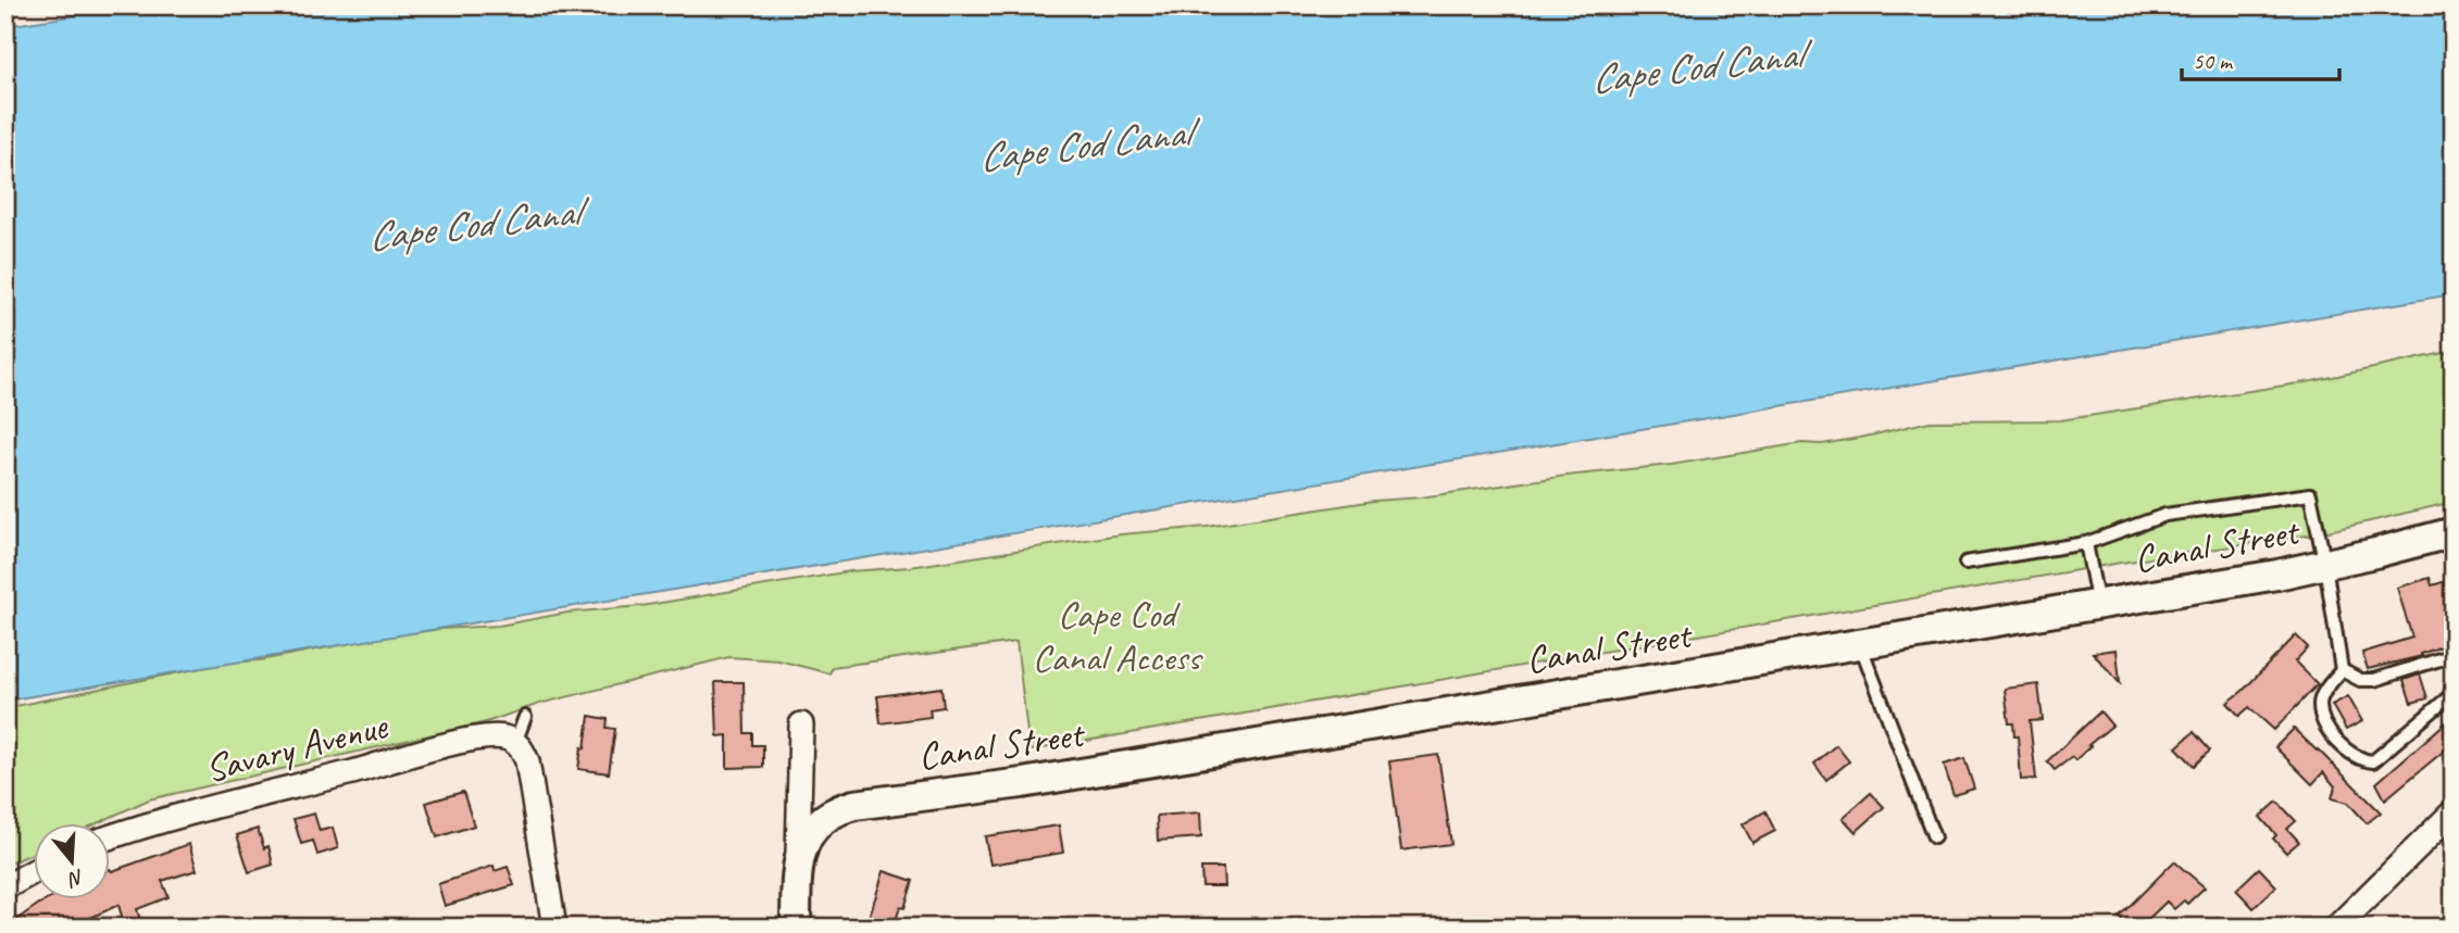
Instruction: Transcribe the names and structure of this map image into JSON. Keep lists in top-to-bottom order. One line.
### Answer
{"streets":{"street":["Canal Street","Savary Avenue"]},"water":["Cape Cod Canal"],"parks":["Cape Cod Canal Access"],"scale_bar":"50 m","north":"bottom"}
